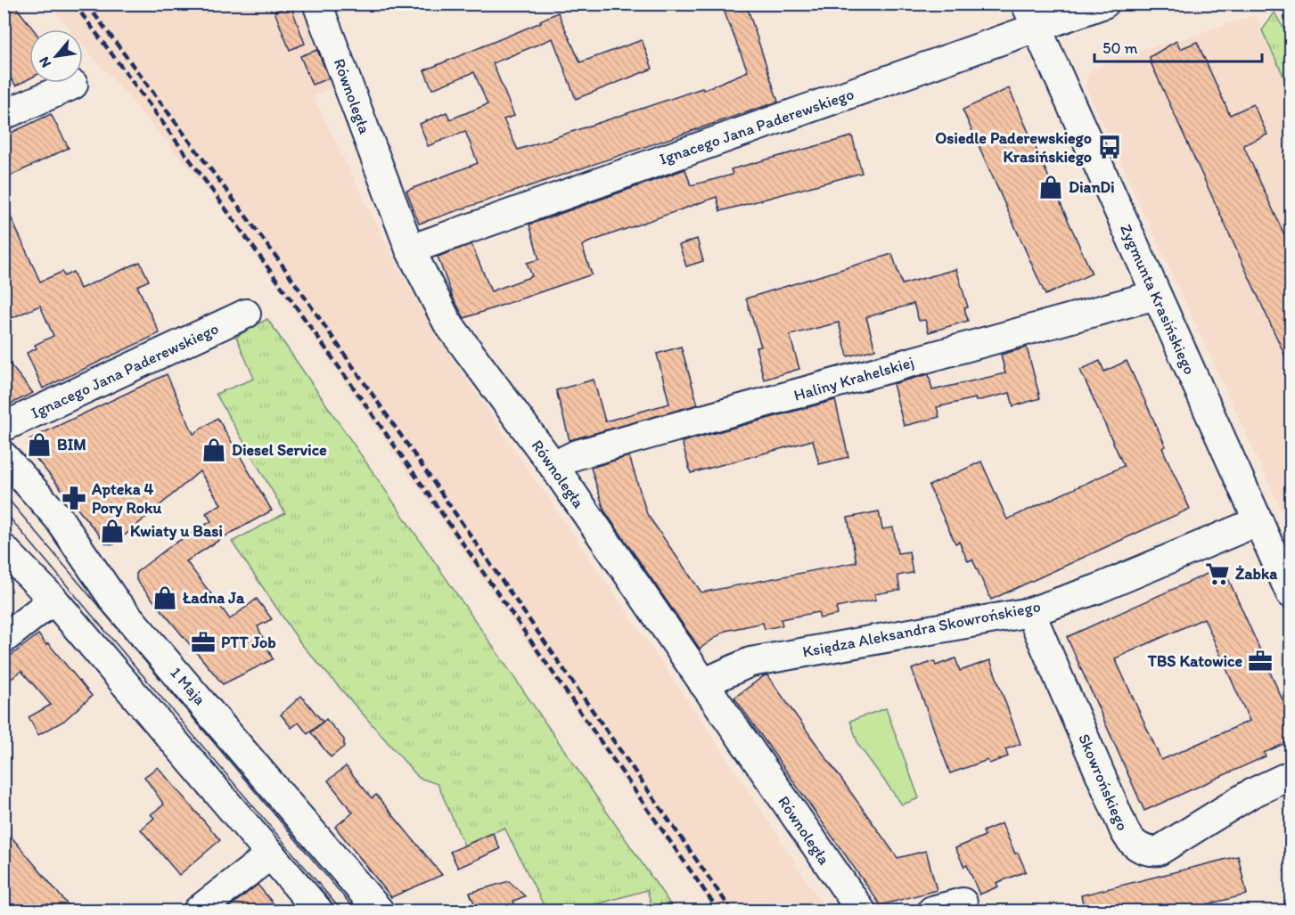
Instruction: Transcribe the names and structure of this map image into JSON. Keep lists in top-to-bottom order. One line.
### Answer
{"streets":{"street":["Równoległa","Ignacego Jana Paderewskiego","Zygmunta Krasińskiego","Haliny Krahelskiej","Księdza Aleksandra Skowrońskiego","1 Maja","Skowrońskiego"]},"crossings":[["Równoległa","Ignacego Jana Paderewskiego"],["Równoległa","Haliny Krahelskiej"],["Równoległa","Księdza Aleksandra Skowrońskiego"],["Ignacego Jana Paderewskiego","Zygmunta Krasińskiego"],["Zygmunta Krasińskiego","Haliny Krahelskiej"],["Zygmunta Krasińskiego","Księdza Aleksandra Skowrońskiego"],["Księdza Aleksandra Skowrońskiego","Skowrońskiego"]],"places":{"bus stop":["Osiedle Paderewskiego Krasińskiego"],"shop":["DianDi","BIM","Diesel Service","Kwiaty u Basi","Ładna Ja"],"pharmacy":["Apteka 4 Pory Roku"],"supermarket":["Żabka"],"office":["PTT Job","TBS Katowice"]},"scale_bar":"50 m","north":"bottom left"}
